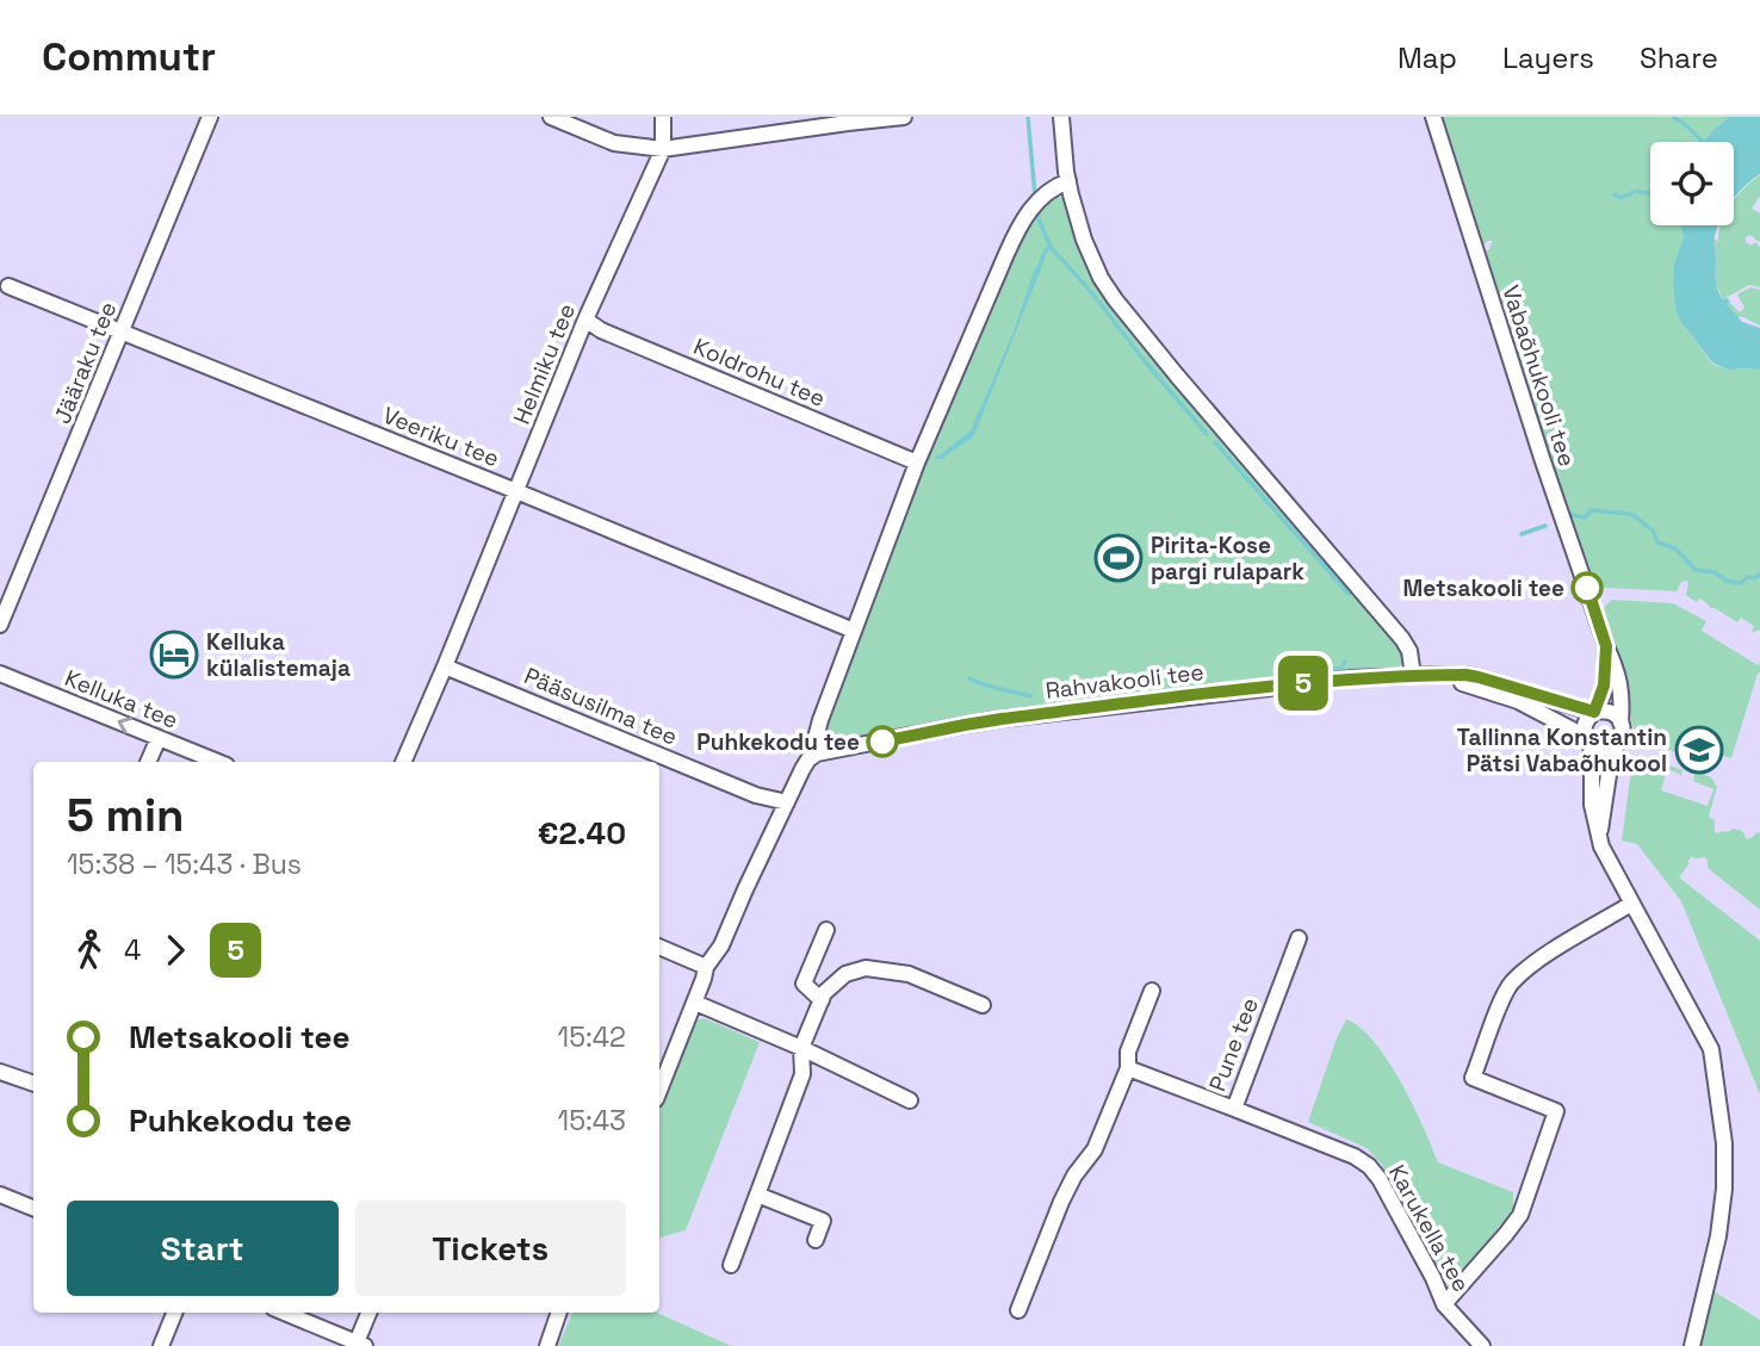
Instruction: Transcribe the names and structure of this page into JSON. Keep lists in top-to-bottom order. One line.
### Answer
{"streets":{"street":["Jääraku tee","Helmiku tee","Koldrohu tee","Vabaõhukooli tee","Veeriku tee","Rahvakooli tee","Kelluka tee","Pääsusilma tee","Pune tee","Karukella tee"]},"crossings":[["Jääraku tee","Veeriku tee"],["Helmiku tee","Koldrohu tee"],["Helmiku tee","Veeriku tee"],["Helmiku tee","Pääsusilma tee"],["Vabaõhukooli tee","Rahvakooli tee"],["Pune tee","Karukella tee"]],"one_way":["Kelluka tee"],"places":{"sports":["Pirita-Kose pargi rulapark"],"other":["Metsakooli tee","Puhkekodu tee"],"hotel":["Kelluka külalistemaja"],"school or university":["Tallinna Konstantin Pätsi Vabaõhukool"]},"lines":["bus line 5"],"page":{"header":"Commutr","nav":["Map","Layers","Share"],"on_map":"5","heading":["5 min","15:38 – 15:43 · Bus","€2.40"],"legs":["4","5"],"list":[{"name":"Metsakooli tee","value":"15:42"},{"name":"Puhkekodu tee","value":"15:43"}],"buttons":["Start","Tickets"]}}
